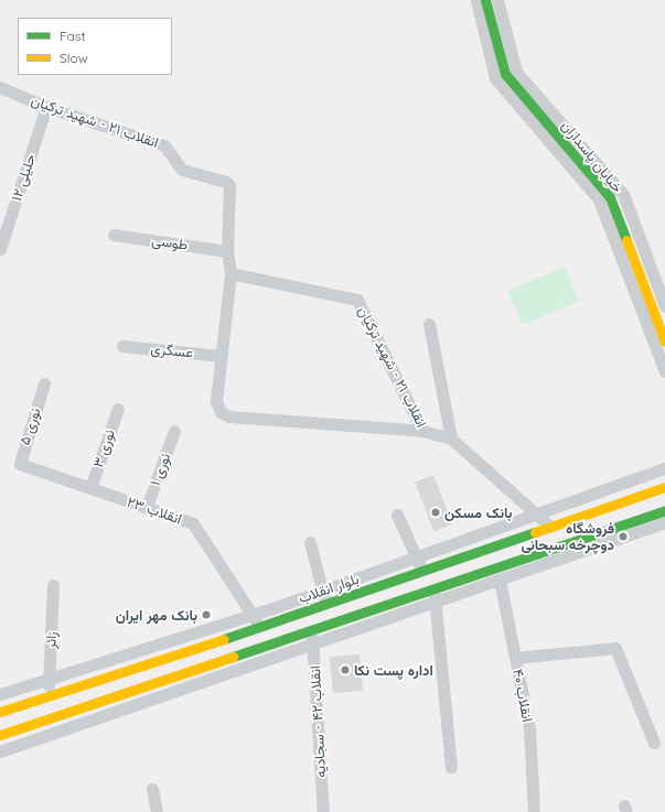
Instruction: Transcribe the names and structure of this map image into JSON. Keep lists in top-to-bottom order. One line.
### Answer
{"streets":{"main road":["خیابان پاسداران","بلوار انقلاب"],"street":["انقلاب ۲۱ - شهید ترکیان","حلیلی ۱۲","طوسی","عسگری","نوری ۵","نوری ۳","نوری ۱","انقلاب ۲۳","زائر","انقلاب ۴۰","انقلاب ۴۲ - سجادیه"]},"crossings":[["انقلاب ۲۱ - شهید ترکیان","حلیلی ۱۲"],["انقلاب ۲۱ - شهید ترکیان","طوسی"],["انقلاب ۲۱ - شهید ترکیان","بلوار انقلاب"],["نوری ۵","انقلاب ۲۳"],["نوری ۳","انقلاب ۲۳"],["نوری ۱","انقلاب ۲۳"],["انقلاب ۲۳","بلوار انقلاب"],["بلوار انقلاب","زائر"]],"places":["بانک مسکن","فروشگاه دوچرخه سبحانی","بانک مهر ایران","اداره پست نکا"],"legend":["Fast","Slow"]}
